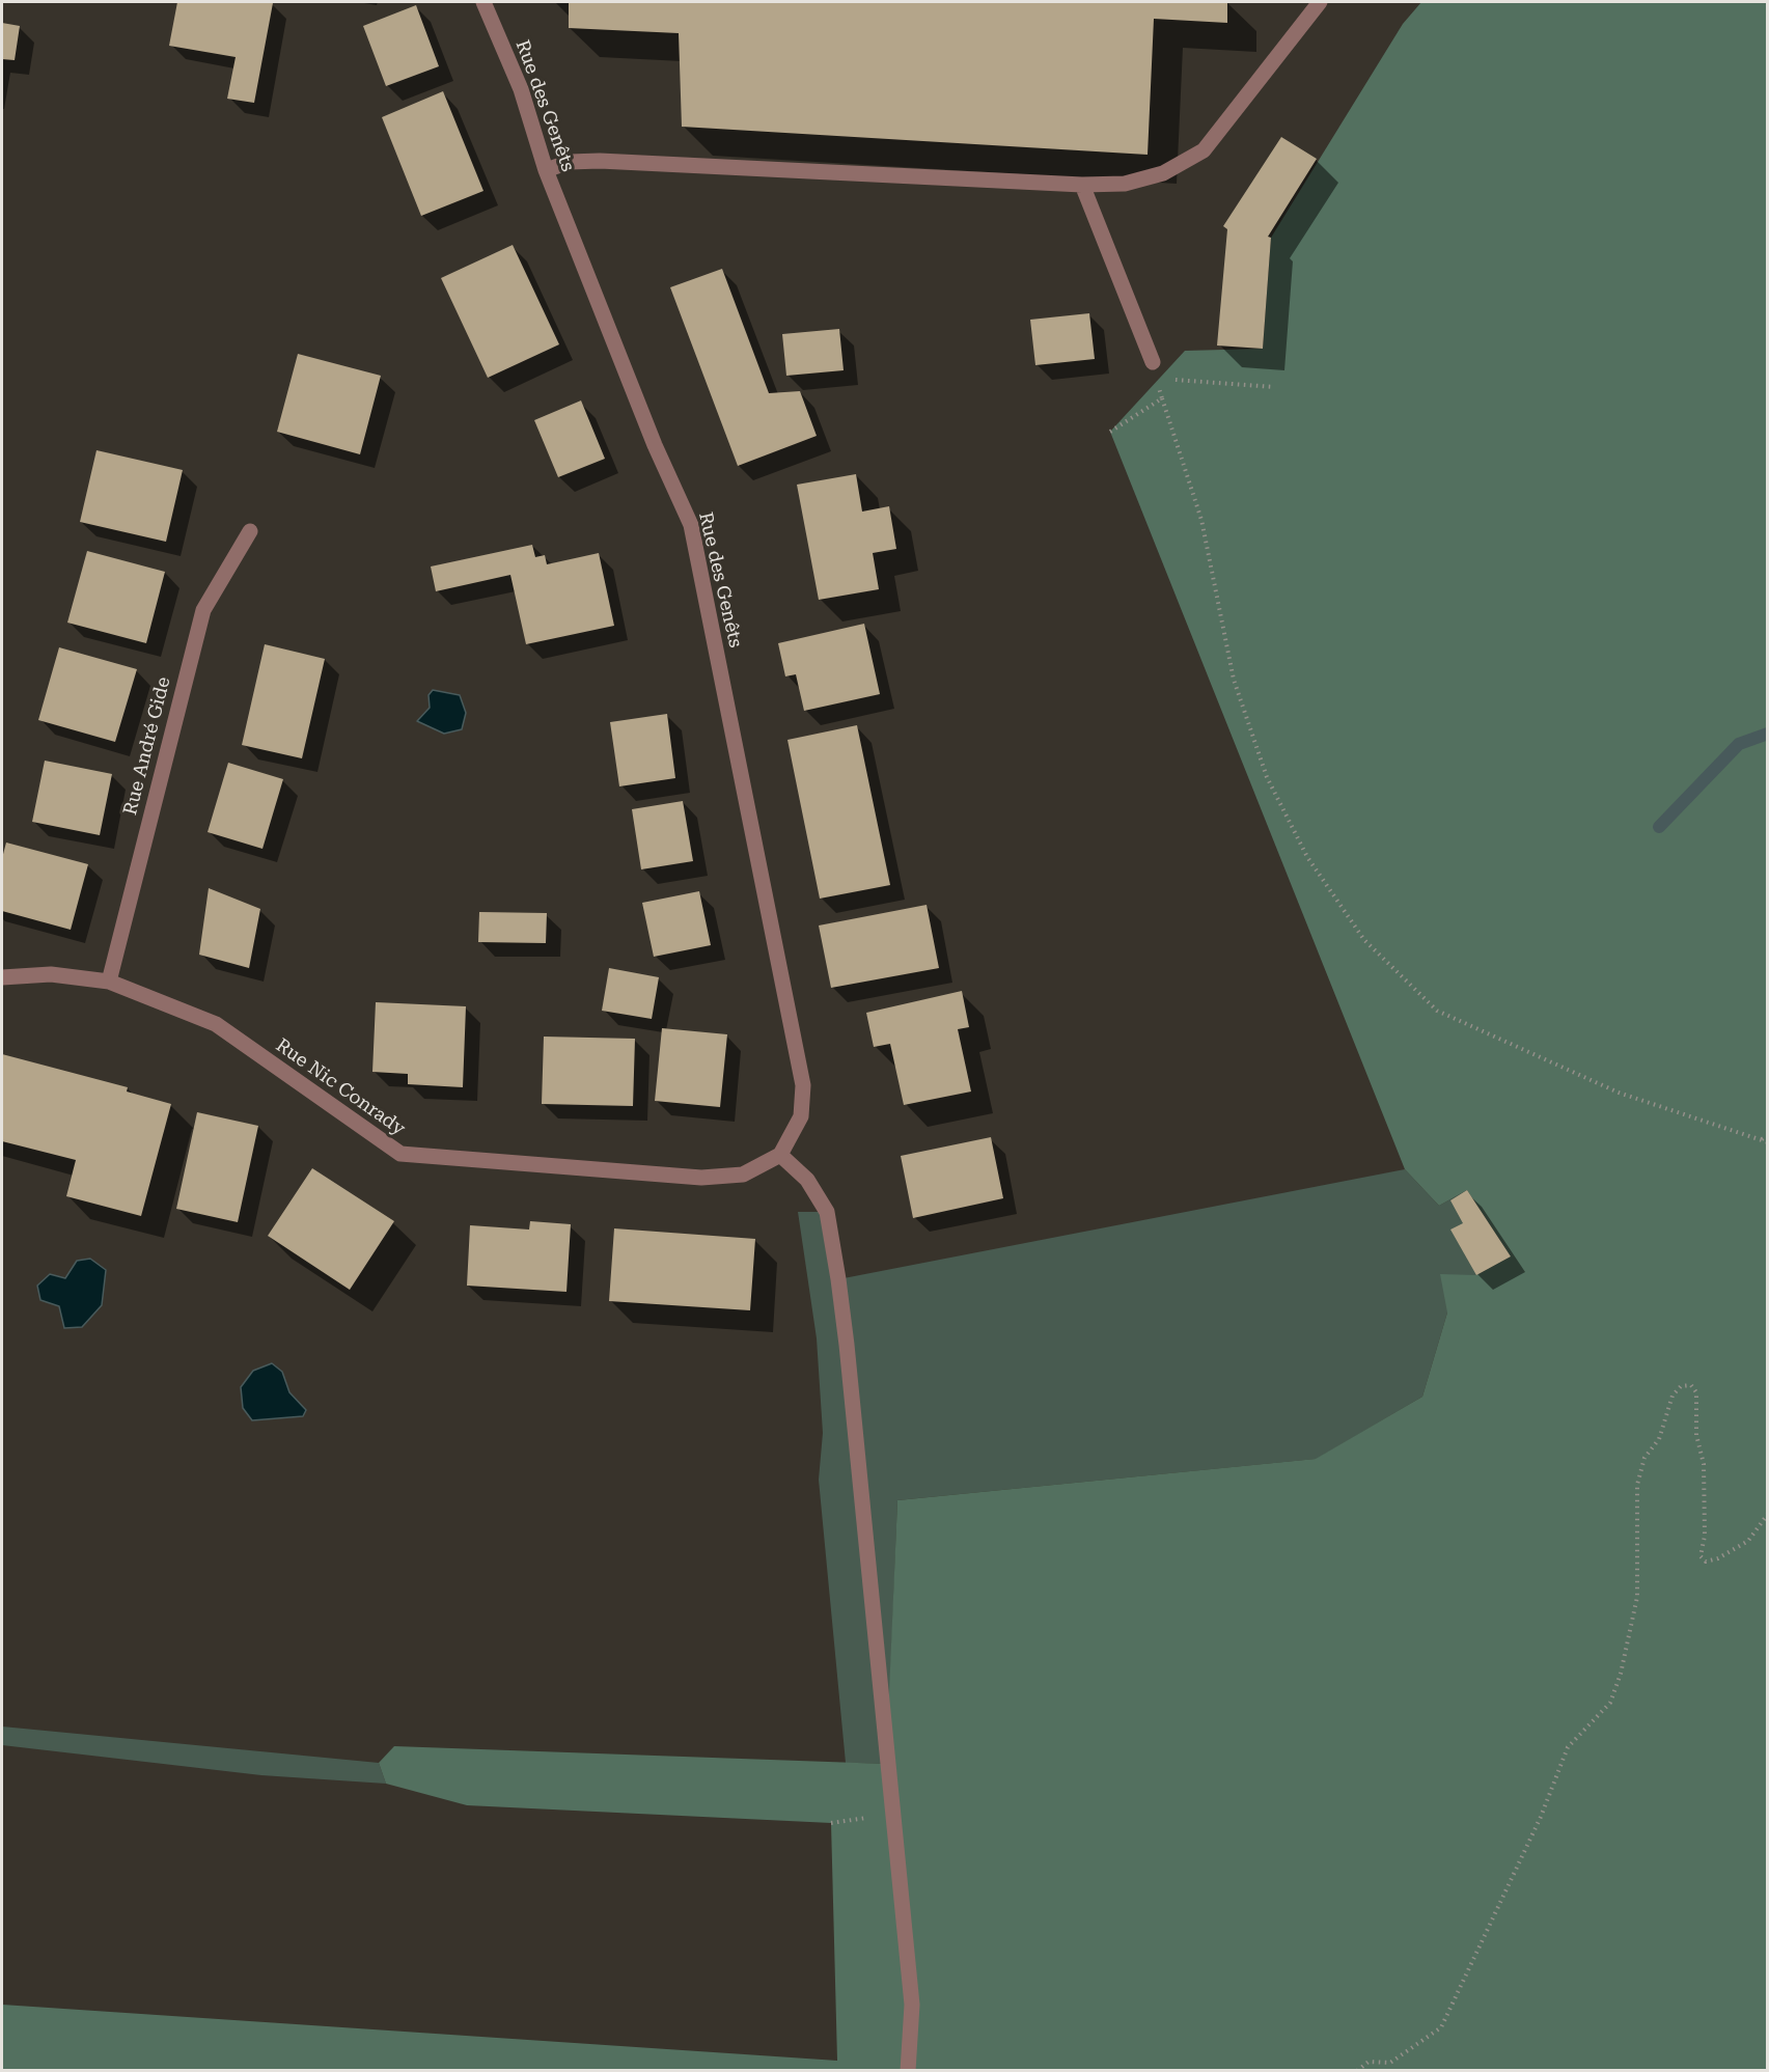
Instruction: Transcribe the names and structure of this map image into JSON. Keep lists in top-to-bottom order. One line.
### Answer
{"streets":{"street":["Rue des Genêts","Rue André Gide","Rue Nic Conrady"]},"crossings":[["Rue des Genêts","Rue Nic Conrady"],["Rue André Gide","Rue Nic Conrady"]]}
